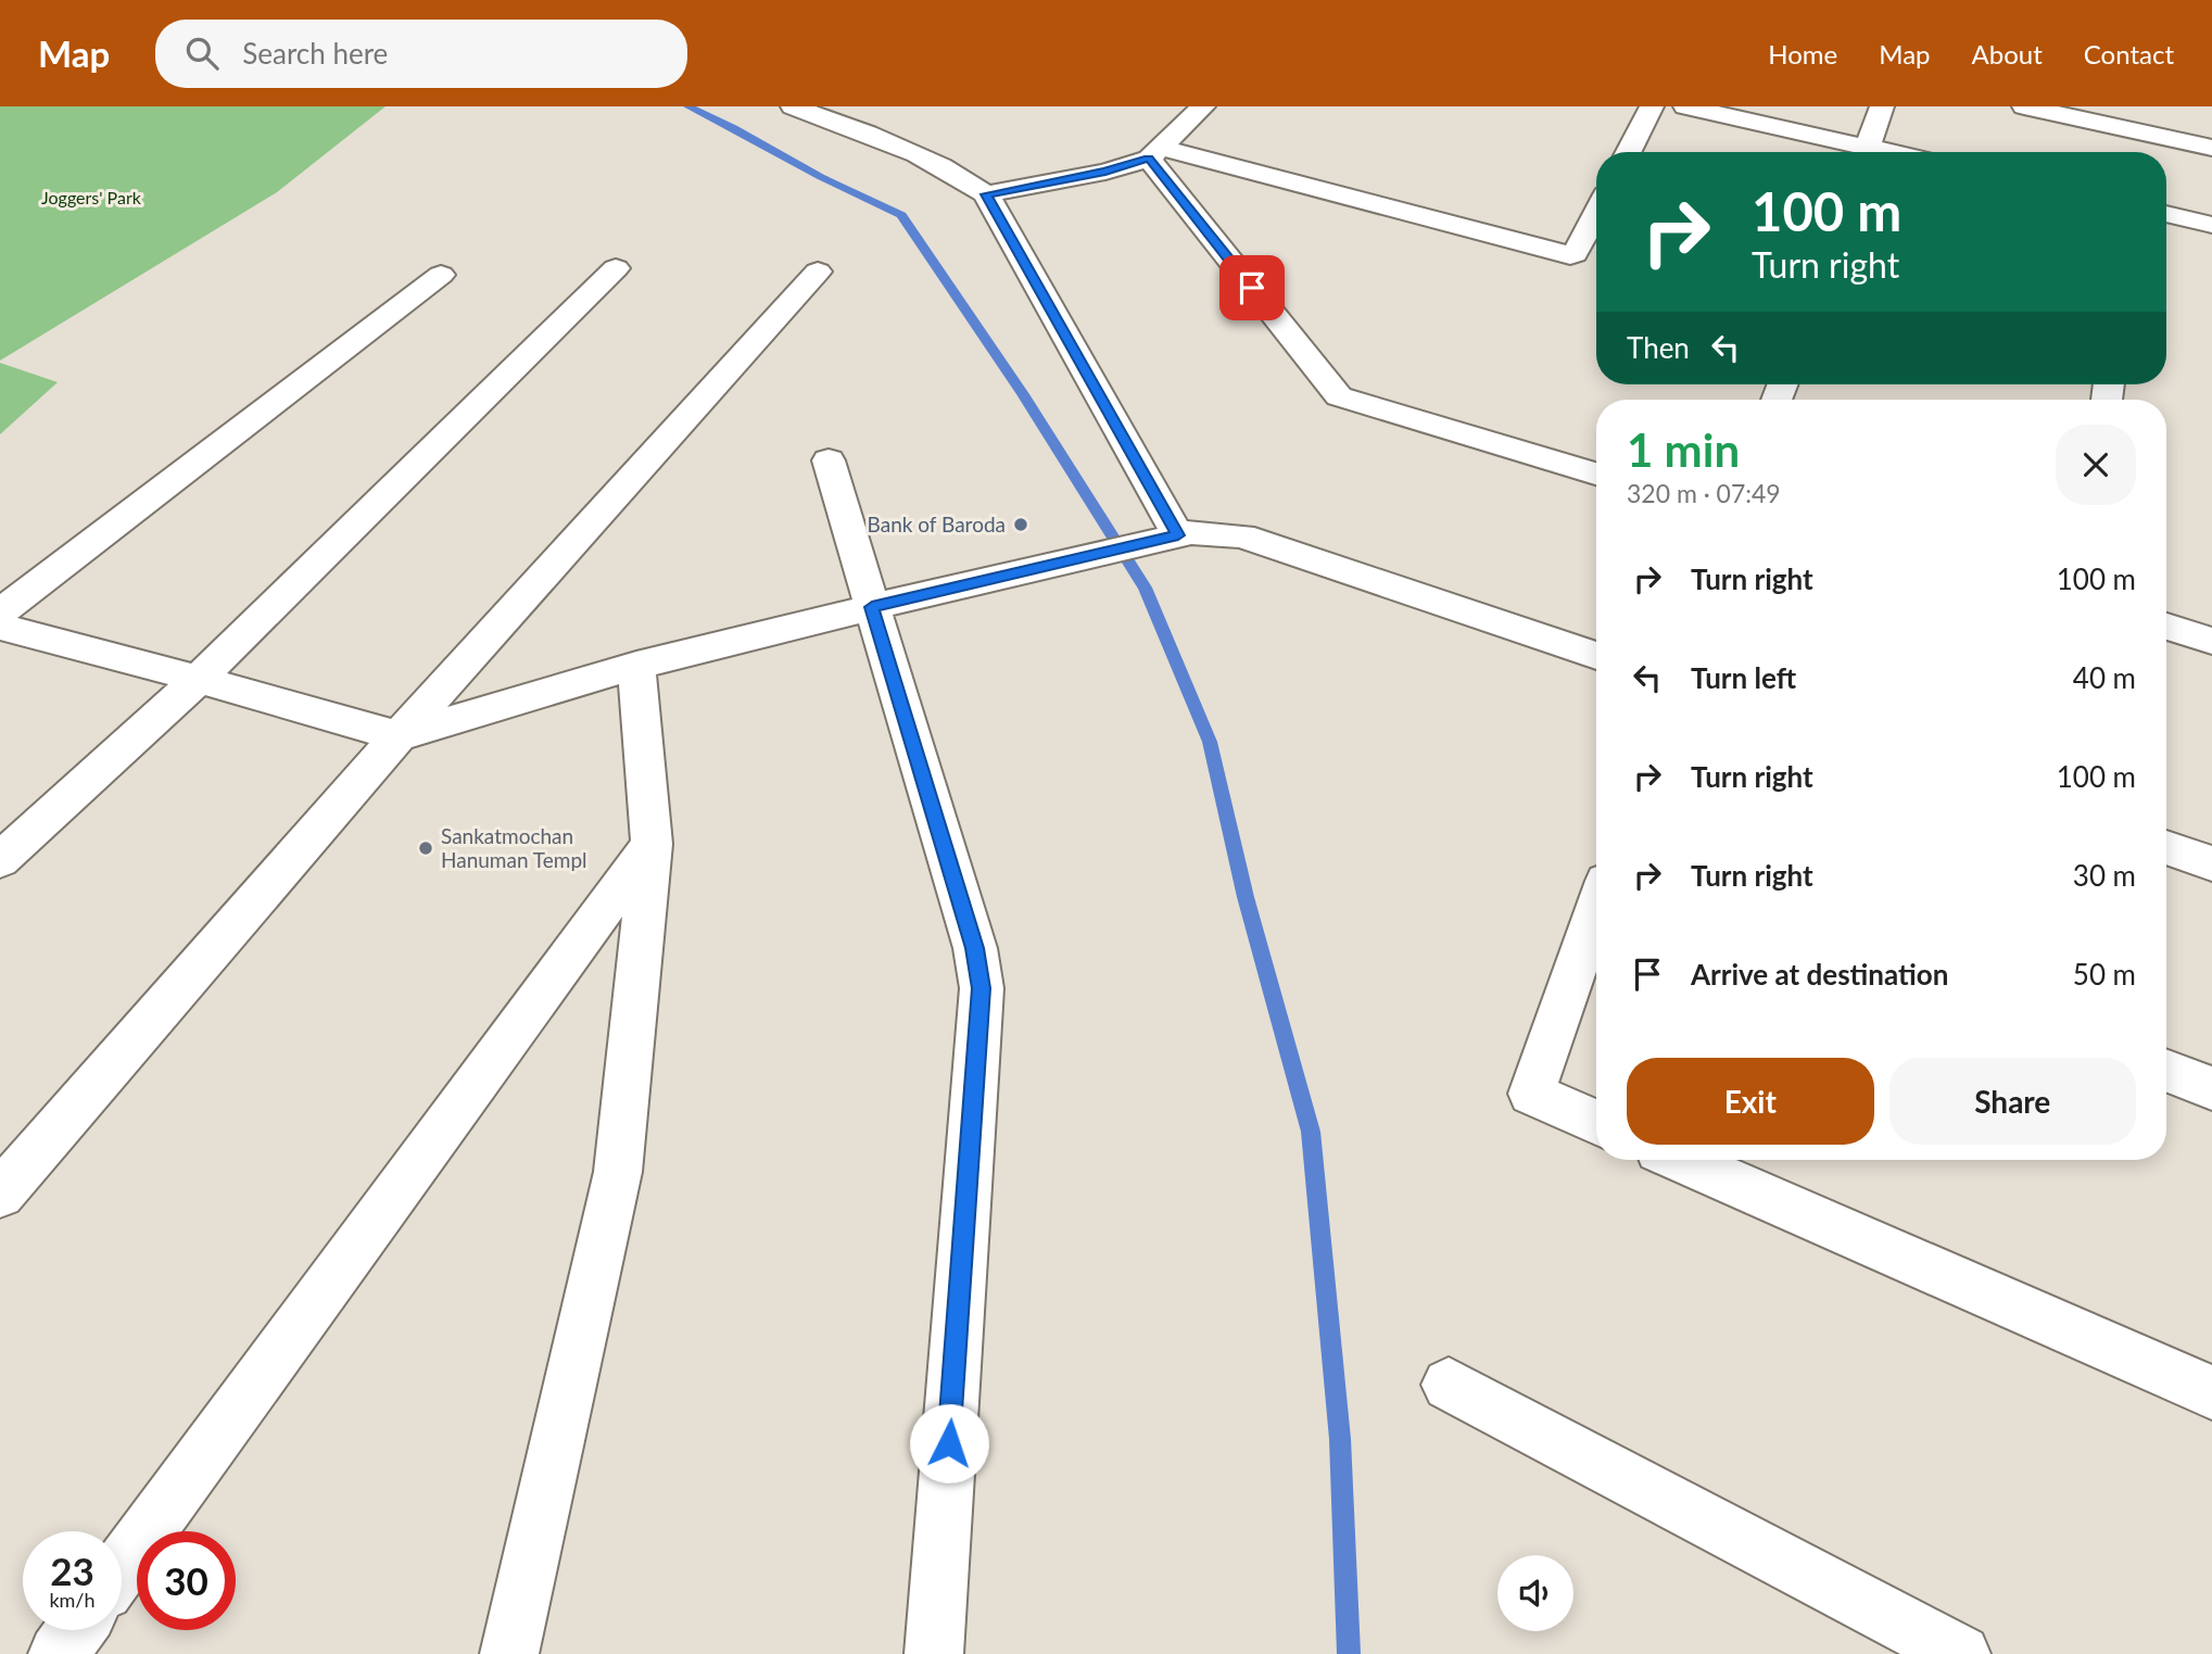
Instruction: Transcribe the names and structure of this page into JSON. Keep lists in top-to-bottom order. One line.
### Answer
{"parks":["Joggers' Park"],"places":["Bank of Baroda","Sankatmochan Hanuman Templ"],"page":{"header":"Map","search":"Search here","nav":["Home","Map","About","Contact"],"turn":["100 m","Turn right"],"then":"Then","heading":["1 min","320 m · 07:49"],"list":[{"name":"Turn right","value":"100 m"},{"name":"Turn left","value":"40 m"},{"name":"Turn right","value":"100 m"},{"name":"Turn right","value":"30 m"},{"name":"Arrive at destination","value":"50 m"}],"buttons":["Exit","Share"],"speed":"23 km/h","limit":"30"}}
